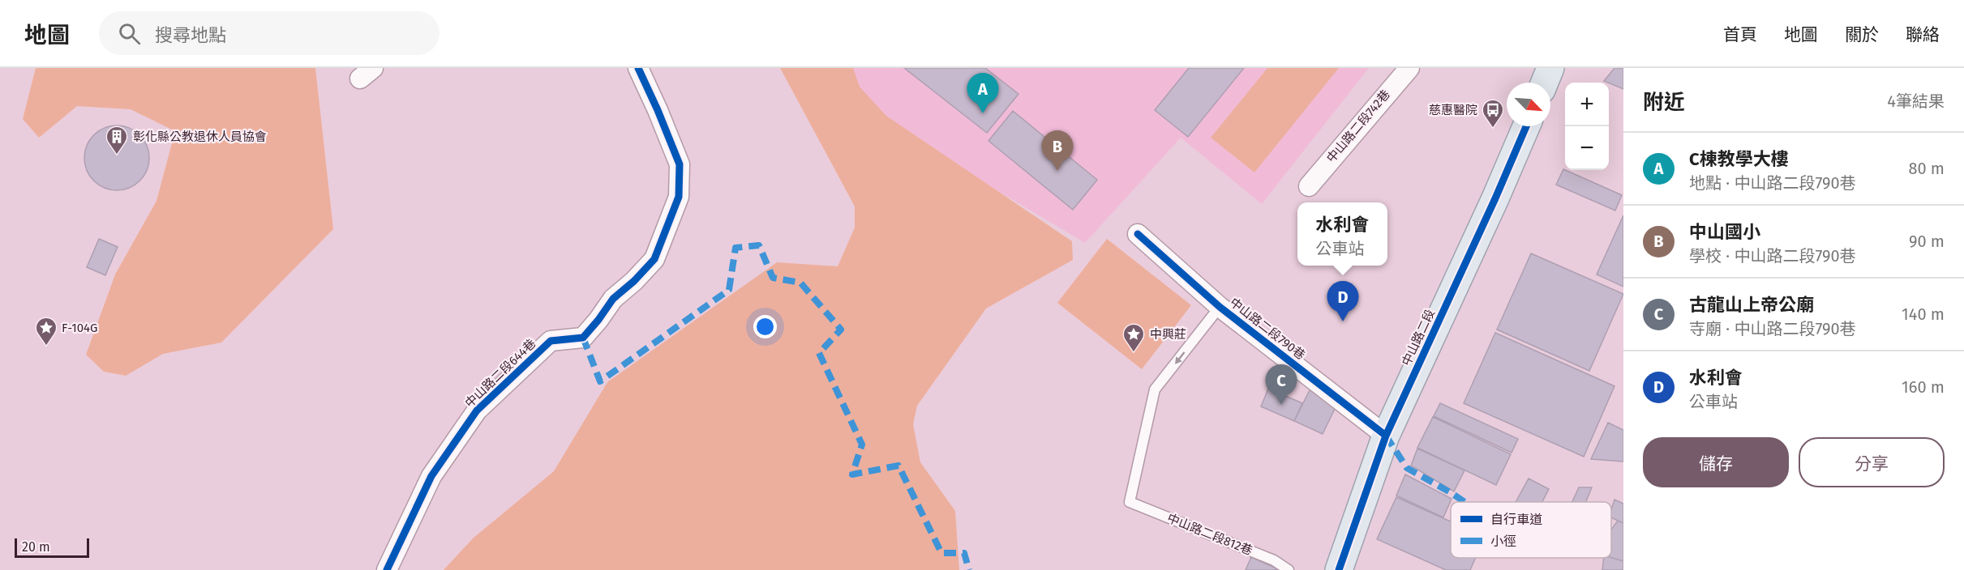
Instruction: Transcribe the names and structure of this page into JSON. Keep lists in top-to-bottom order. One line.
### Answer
{"streets":{"main road":["中山路二段"],"street":["中山路二段742巷","中山路二段790巷","中山路二段644巷"],"lane":["中山路二段812巷"]},"crossings":[["中山路二段790巷","中山路二段"],["中山路二段790巷","中山路二段812巷"]],"places":{"bus stop":["慈惠醫院"],"building":["彰化縣公教退休人員協會"],"place":["F-104G","中興莊"]},"legend":["自行車道","小徑"],"scale_bar":"20 m","north":"bottom right","page":{"header":"地圖","search":"搜尋地點","nav":["首頁","地圖","關於","聯絡"],"heading":["附近","4筆結果"],"pins":["A","B","D","C"],"map_buttons":["+","−"],"list":[{"mark":"A","name":"C棟教學大樓","note":"地點 · 中山路二段790巷","value":"80 m"},{"mark":"B","name":"中山國小","note":"學校 · 中山路二段790巷","value":"90 m"},{"mark":"C","name":"古龍山上帝公廟","note":"寺廟 · 中山路二段790巷","value":"140 m"},{"mark":"D","name":"水利會","note":"公車站","value":"160 m"}],"popup":["水利會","公車站"],"buttons":["儲存","分享"],"scale":"20 m"}}
